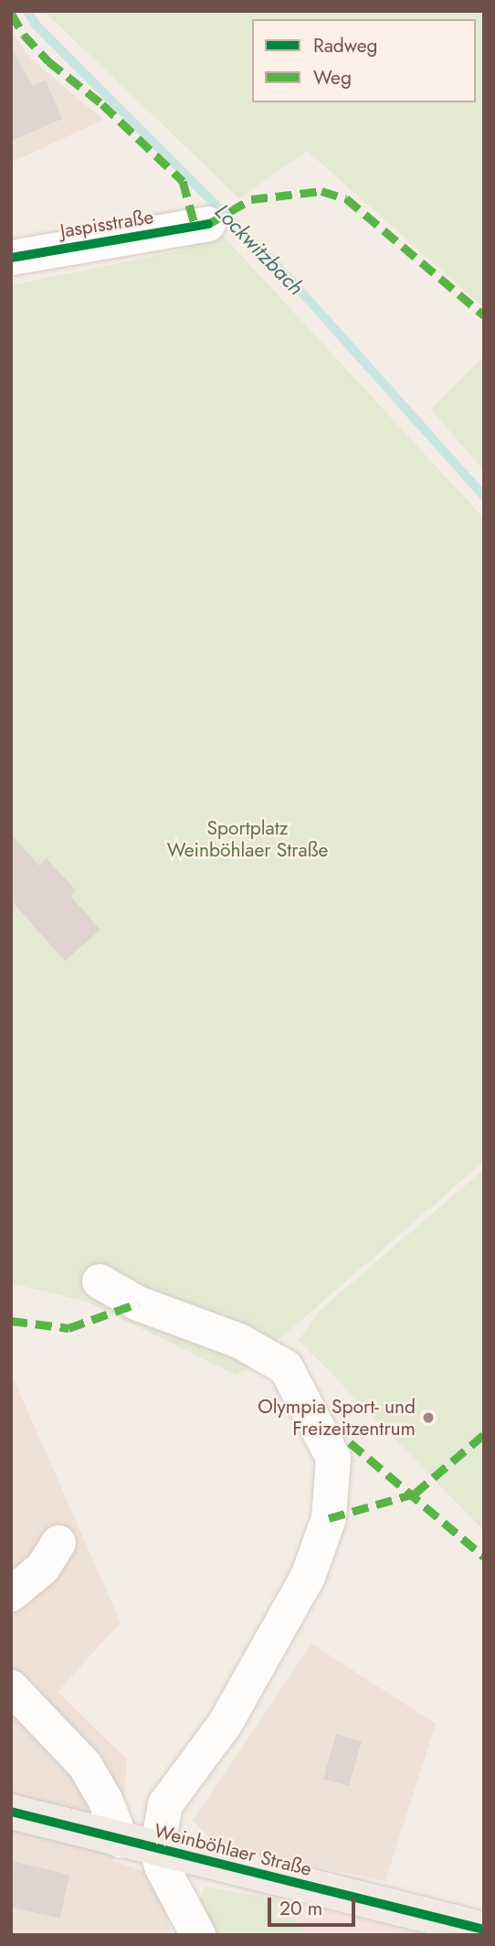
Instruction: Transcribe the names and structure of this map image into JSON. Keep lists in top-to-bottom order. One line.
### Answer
{"streets":{"main road":["Weinböhlaer Straße"],"street":["Jaspisstraße"]},"water":["Lockwitzbach"],"parks":["Sportplatz Weinböhlaer Straße"],"places":["Olympia Sport- und Freizeitzentrum"],"legend":["Radweg","Weg"],"scale_bar":"20 m"}
